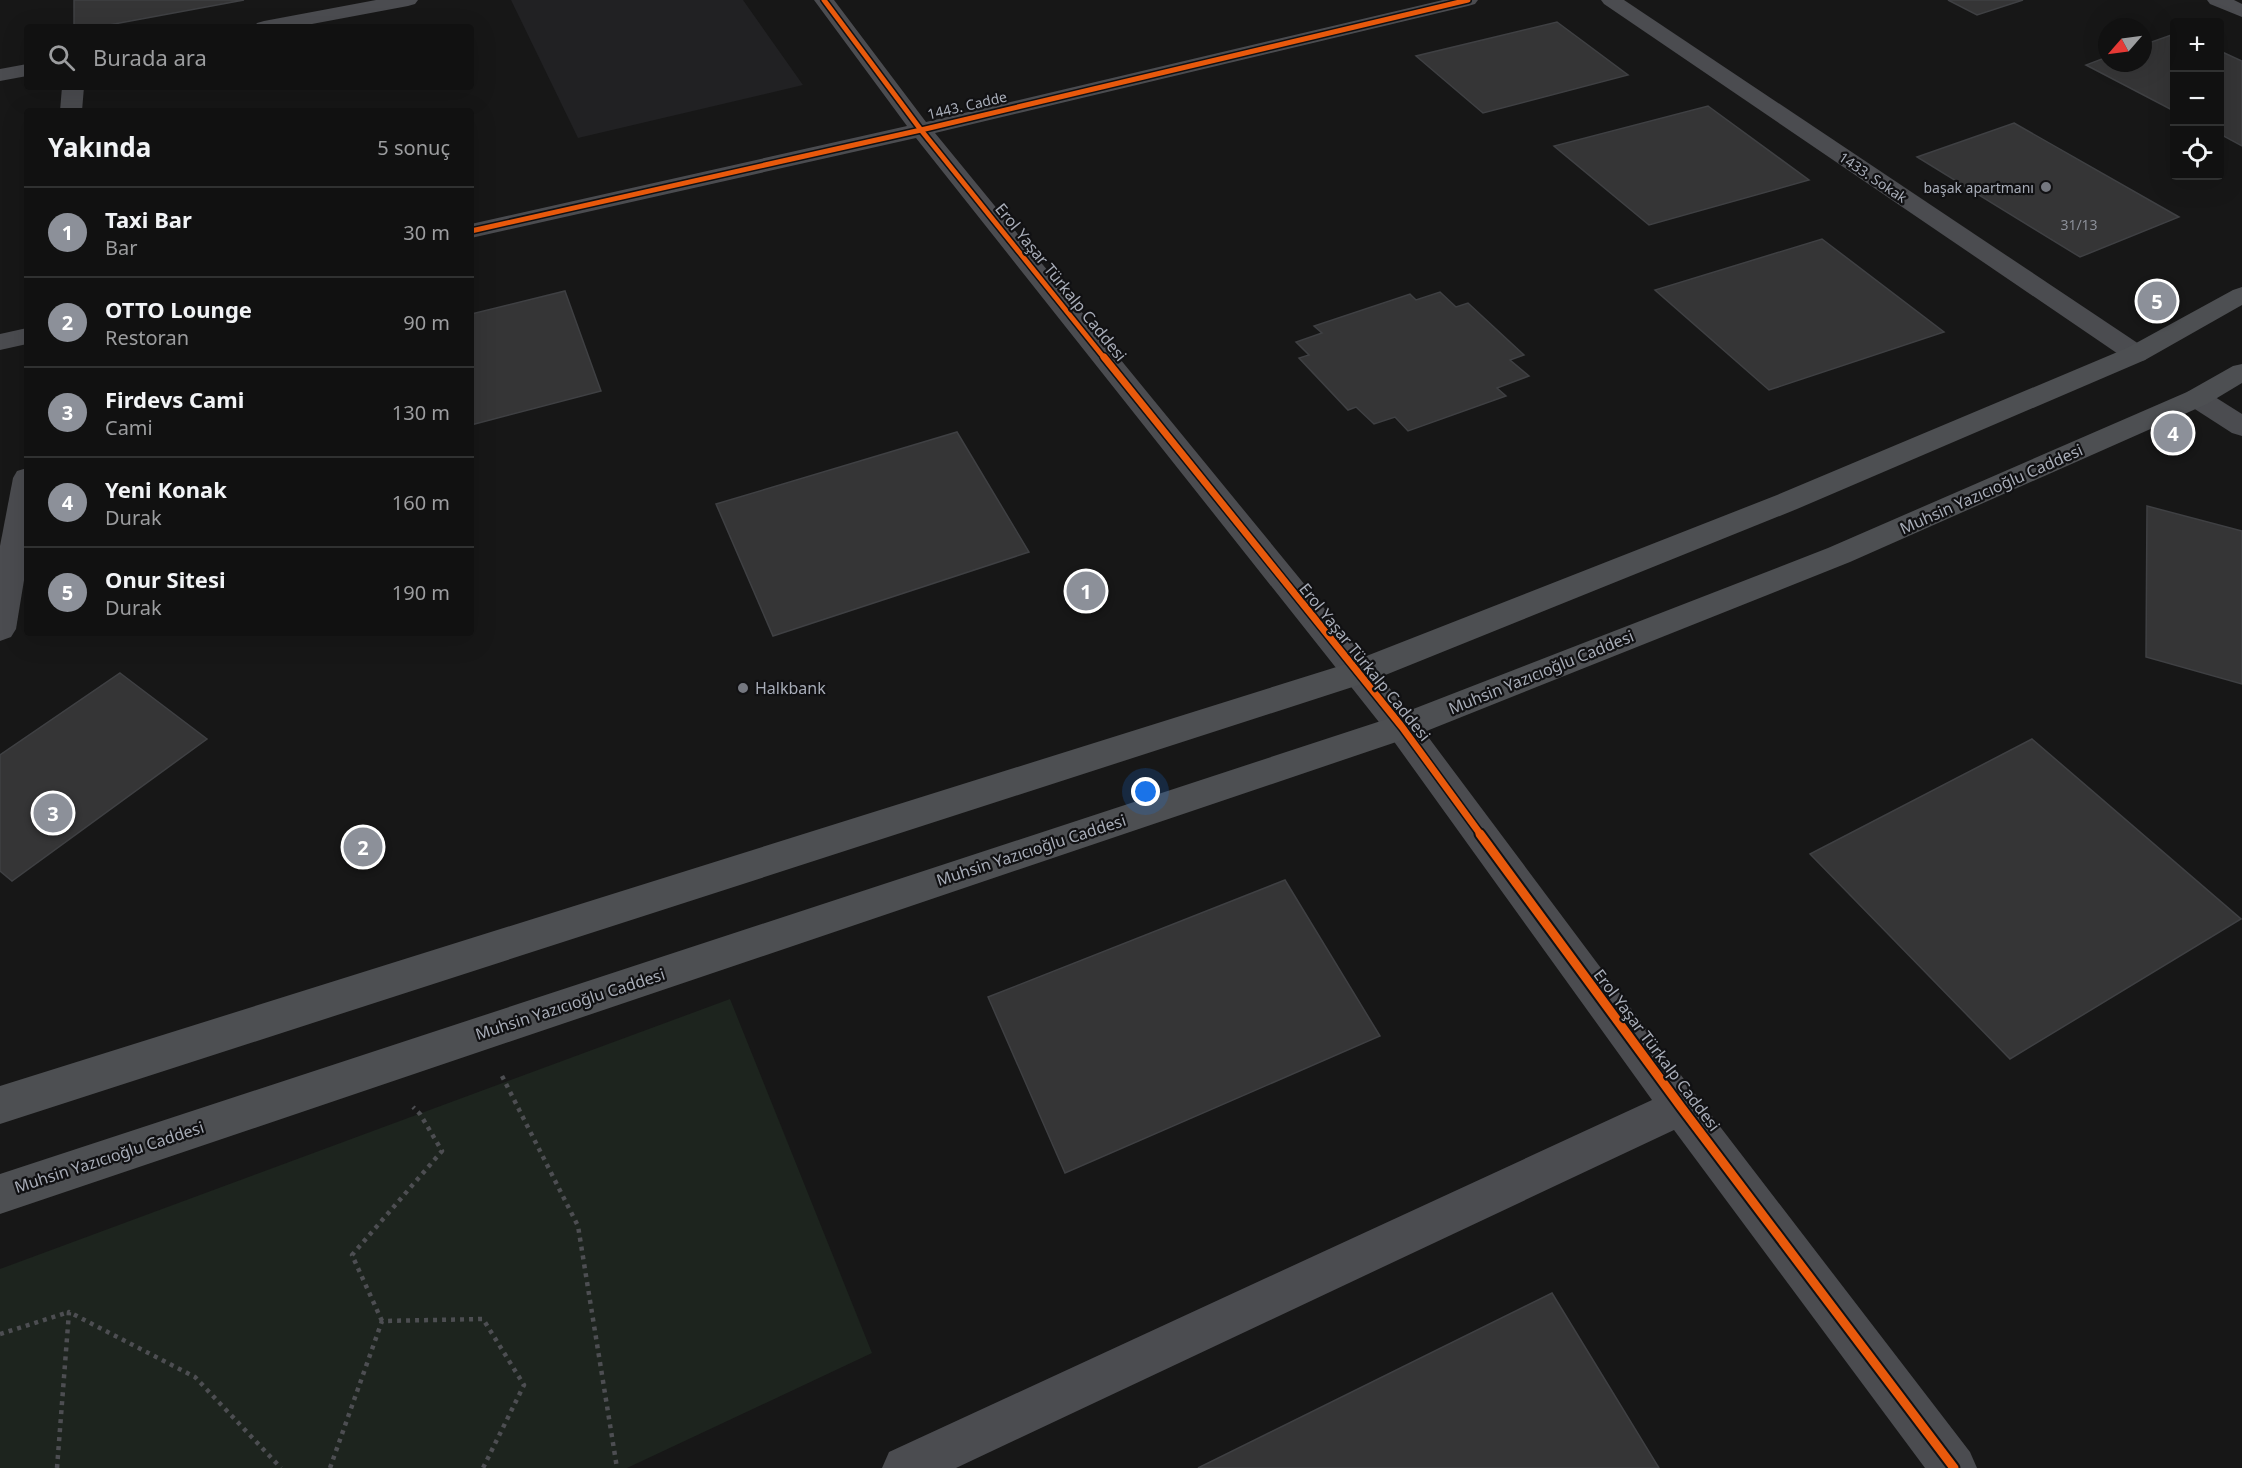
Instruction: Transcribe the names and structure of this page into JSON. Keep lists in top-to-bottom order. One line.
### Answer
{"streets":{"main road":["Muhsin Yazıcıoğlu Caddesi"],"street":["1443. Cadde","1433. Sokak","Erol Yaşar Türkalp Caddesi"]},"crossings":[["1443. Cadde","Erol Yaşar Türkalp Caddesi"],["Erol Yaşar Türkalp Caddesi","Muhsin Yazıcıoğlu Caddesi"]],"places":["başak apartmanı","Halkbank"],"house_numbers":["31/13"],"north":"bottom left","page":{"map_buttons":["+","−"],"search":"Burada ara","heading":["Yakında","5 sonuç"],"list":[{"mark":"1","name":"Taxi Bar","note":"Bar","value":"30 m"},{"mark":"2","name":"OTTO Lounge","note":"Restoran","value":"90 m"},{"mark":"3","name":"Firdevs Cami","note":"Cami","value":"130 m"},{"mark":"4","name":"Yeni Konak","note":"Durak","value":"160 m"},{"mark":"5","name":"Onur Sitesi","note":"Durak","value":"190 m"}],"pins":["5","4","1","3","2"]}}
